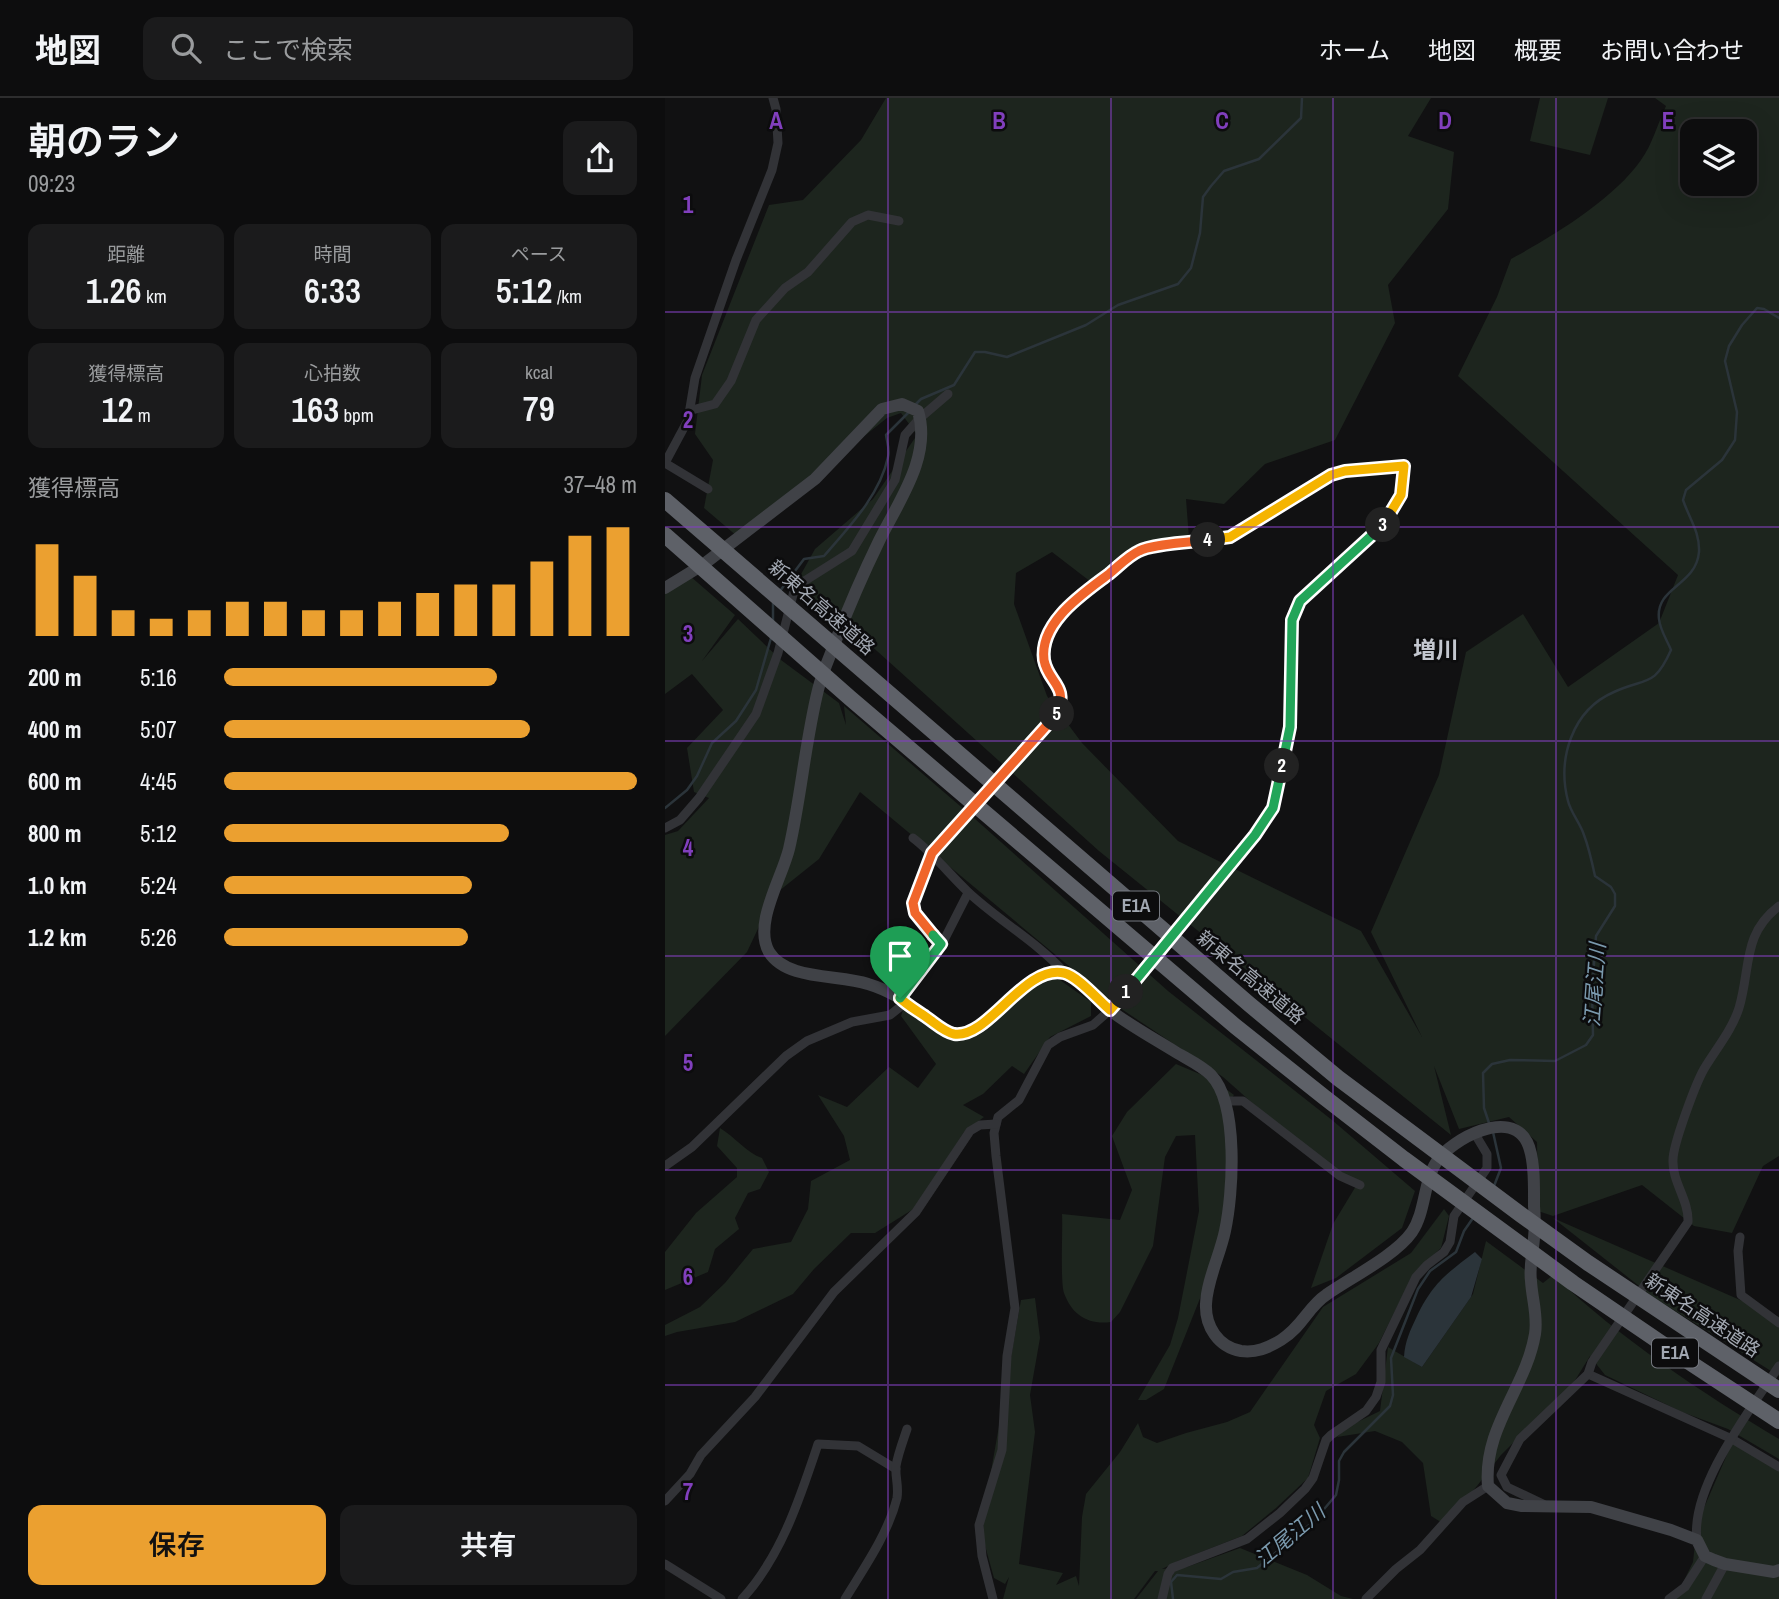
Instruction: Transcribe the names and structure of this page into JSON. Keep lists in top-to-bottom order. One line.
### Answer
{"streets":{"highway":["新東名高速道路","E1A"]},"districts":["増川"],"water":["江尾江川"],"page":{"header":"地図","search":"ここで検索","nav":["ホーム","地図","概要","お問い合わせ"],"heading":["朝のラン","09:23"],"stats":[["距離","1.26 km"],["時間","6:33"],["ペース","5:12 /km"],["獲得標高","12 m"],["心拍数","163 bpm"],["kcal","79"]],"chart":["獲得標高","37–48 m"],"pins":["3","4","5","2","1"],"list":[{"name":"200 m","note":"5:16"},{"name":"400 m","note":"5:07"},{"name":"600 m","note":"4:45"},{"name":"800 m","note":"5:12"},{"name":"1.0 km","note":"5:24"},{"name":"1.2 km","note":"5:26"}],"buttons":["保存","共有"]},"grid":{"columns":["A","B","C","D","E"],"rows":["1","2","3","4","5","6","7"]}}
